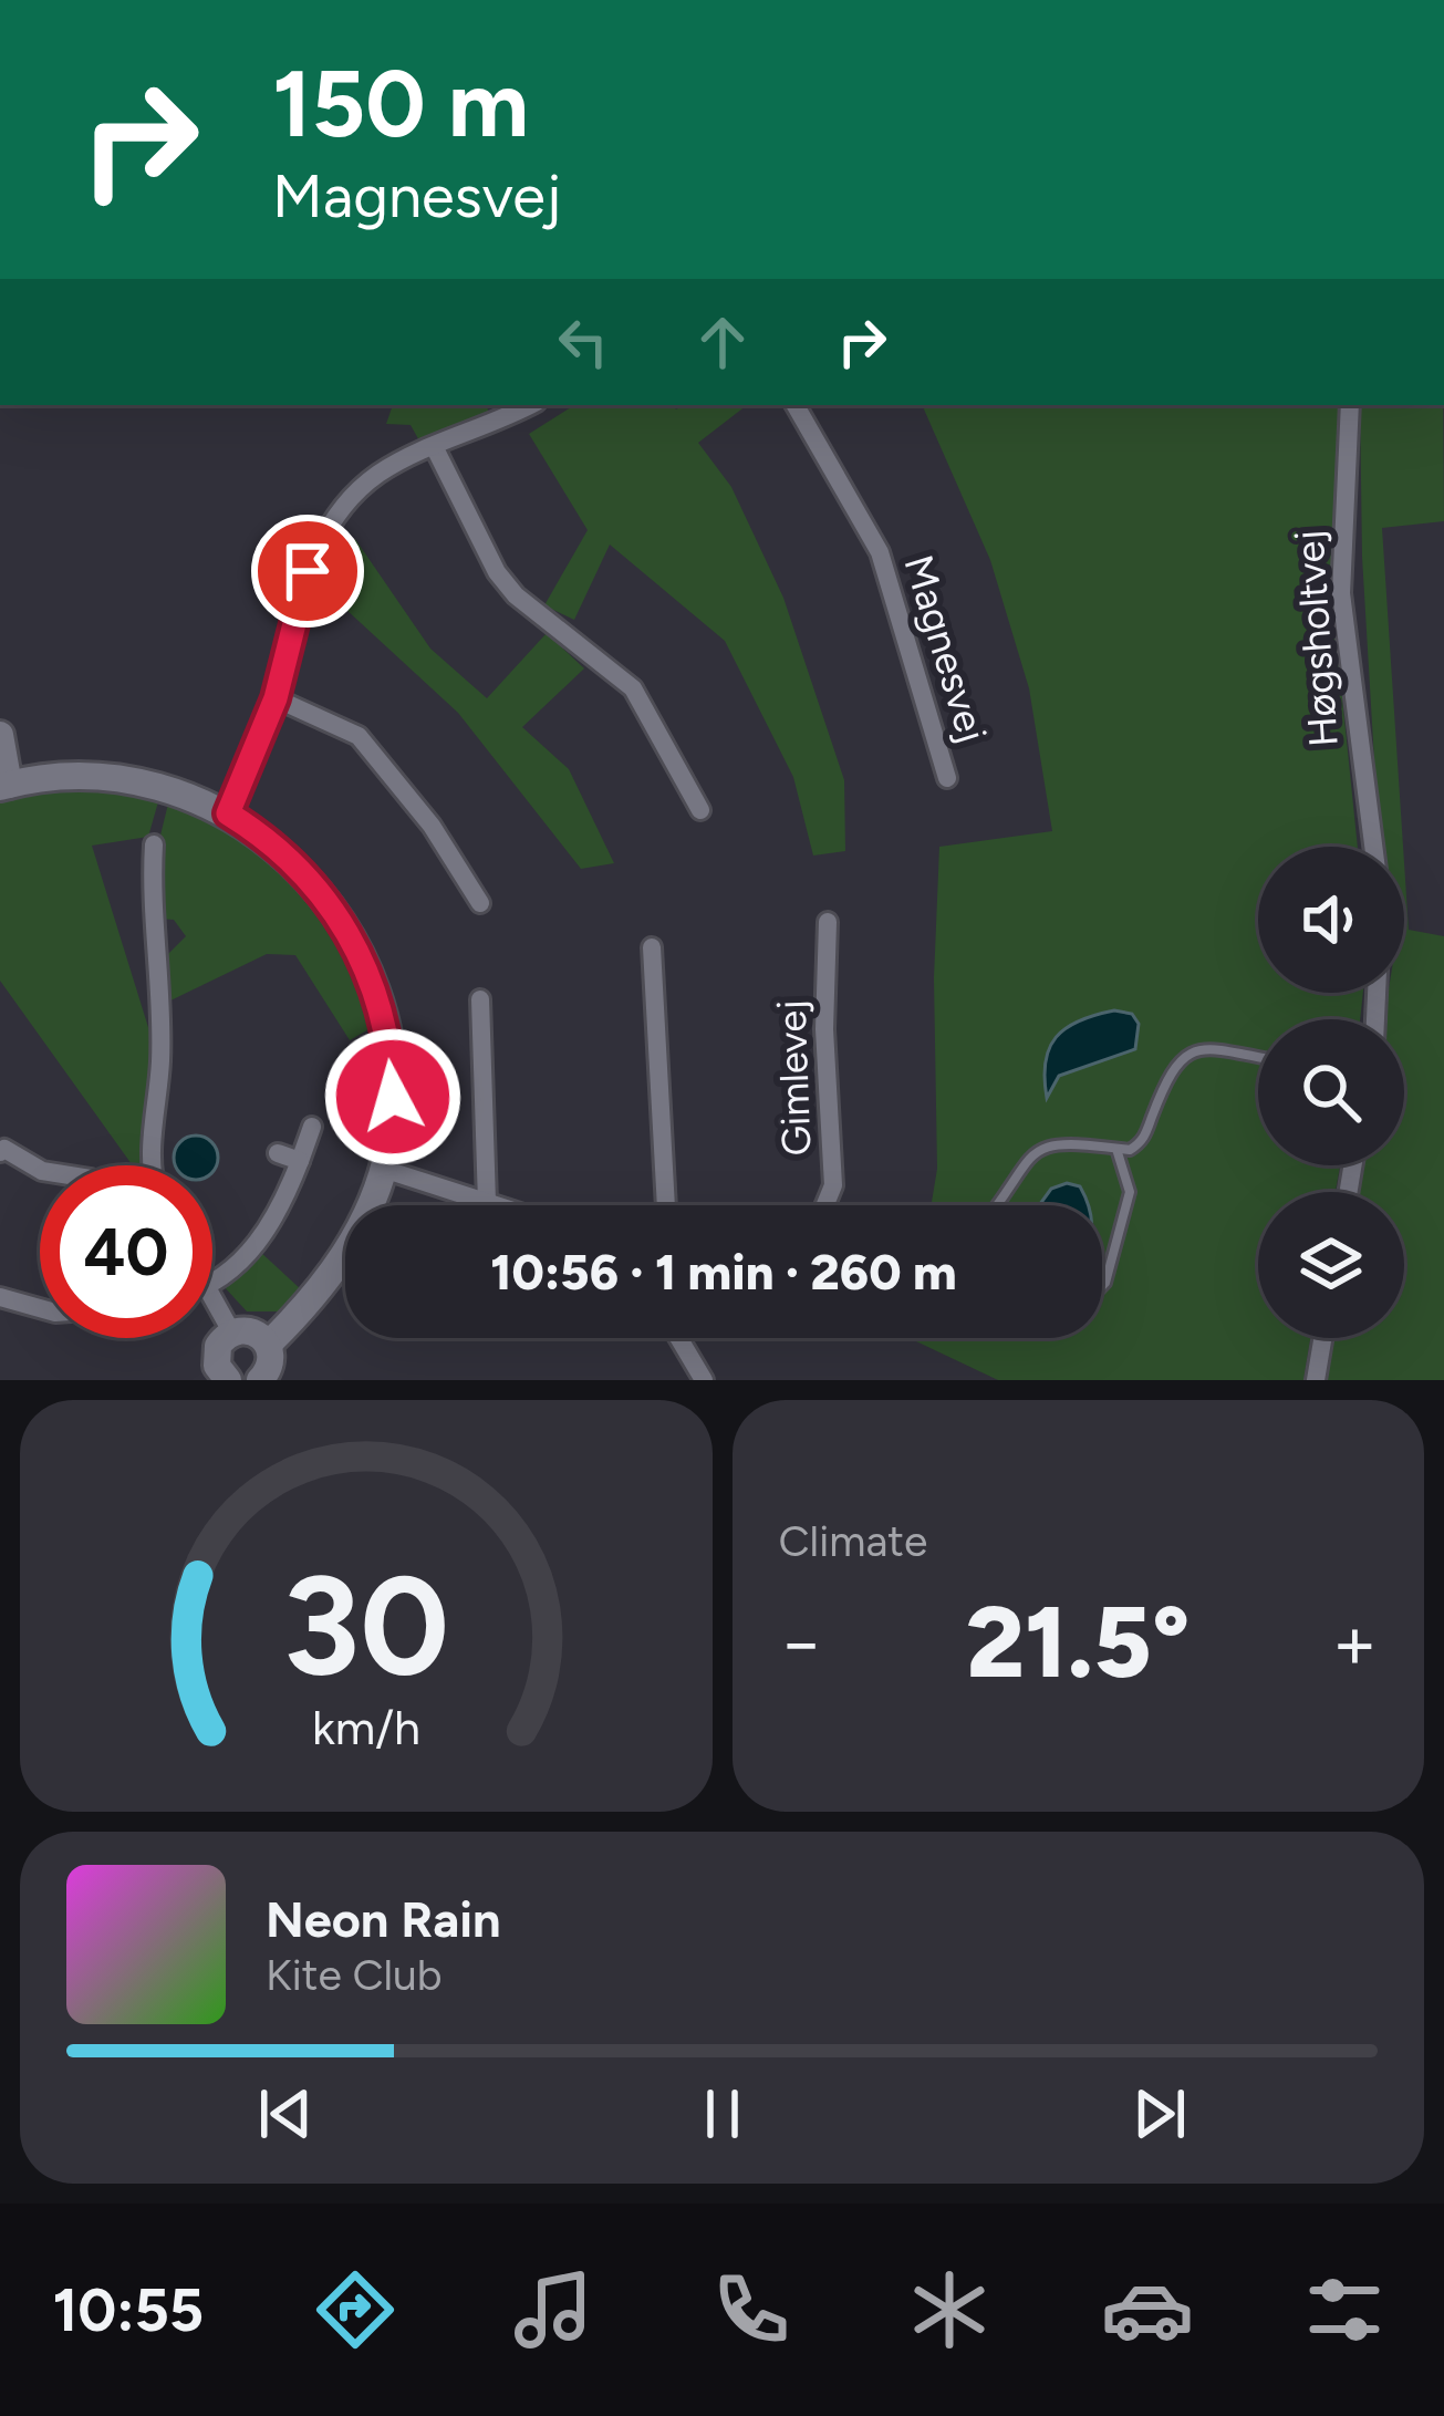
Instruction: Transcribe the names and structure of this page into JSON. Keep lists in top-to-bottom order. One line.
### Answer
{"streets":{"street":["Høgsholtvej","Magnesvej","Gimlevej"]},"page":{"turn":["150 m","Magnesvej"],"limit":"40","trip":"10:56 · 1 min · 260 m","tile":"Climate","heat":["−","21.5°","+"],"song":["Neon Rain","Kite Club"],"tabs":"10:55","gauge":["30","km/h"]}}
